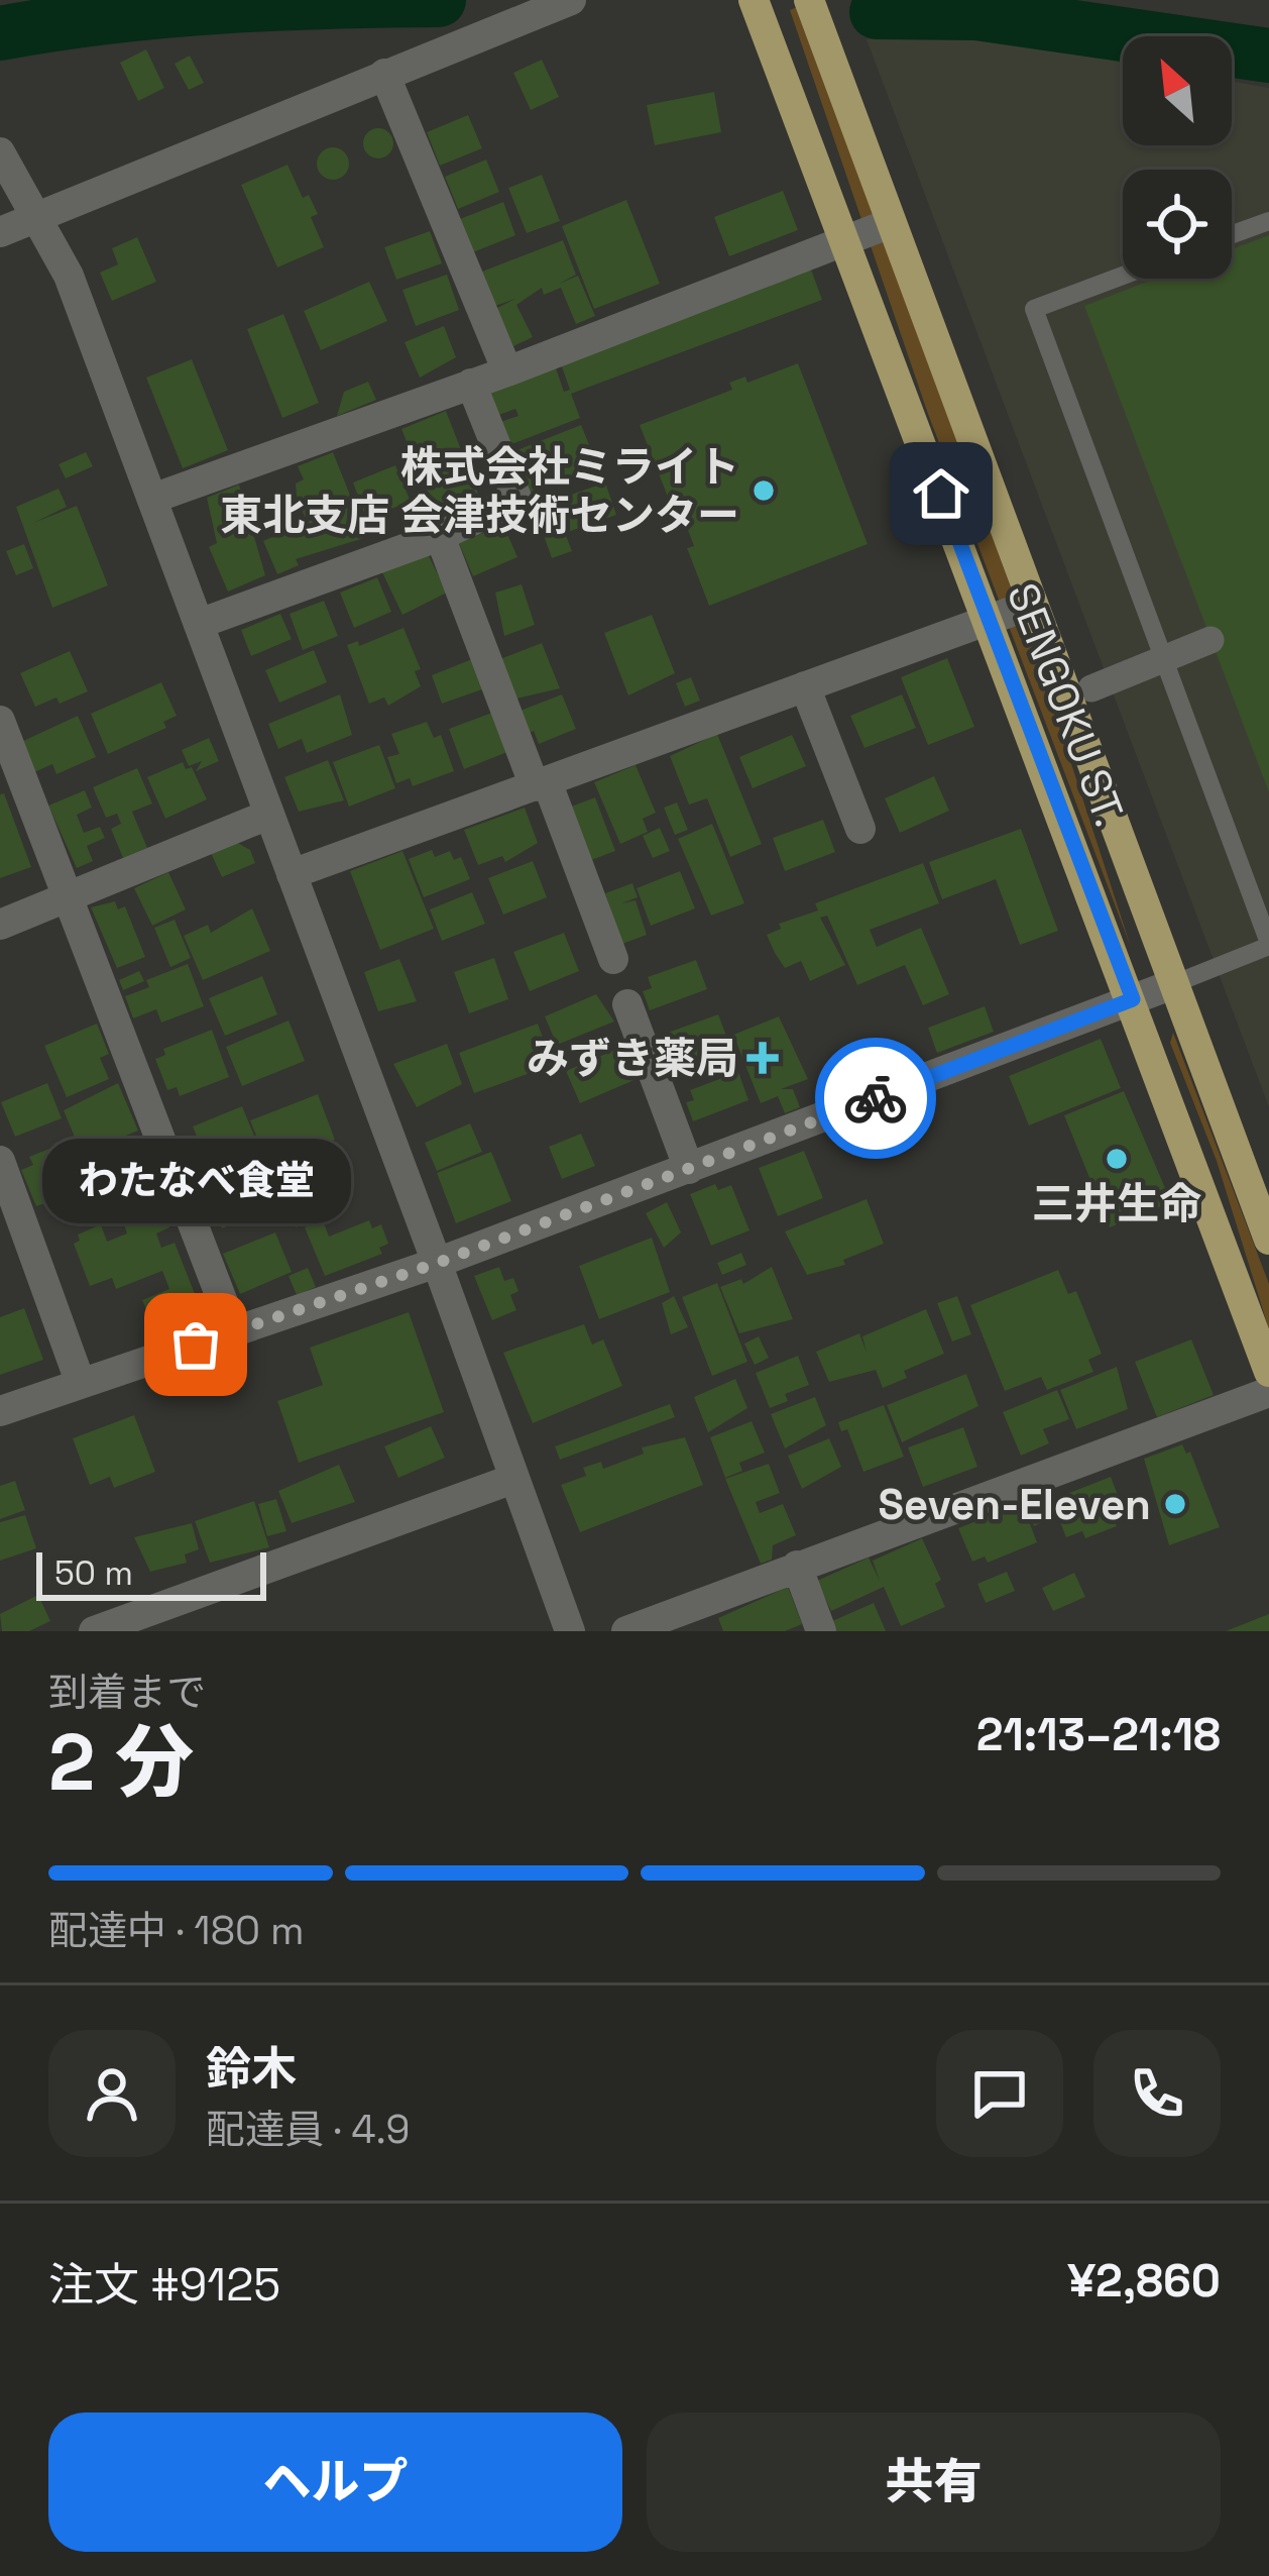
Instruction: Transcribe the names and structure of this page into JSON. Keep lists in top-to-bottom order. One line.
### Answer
{"streets":{"main road":["SENGOKU ST."]},"places":{"other":["株式会社ミライト 東北支店 会津技術センター","三井生命","わたなべ食堂","Seven-Eleven"],"health":["みずき薬局"]},"scale_bar":"50 m","north":"top left","page":{"bubble":"わたなべ食堂","scale":"50 m","heading":["2 分","到着まで","21:13–21:18"],"panel":["鈴木","配達員 · 4.9","注文 #9125","¥2,860"],"bar":"配達中 · 180 m","buttons":["ヘルプ","共有"]}}
